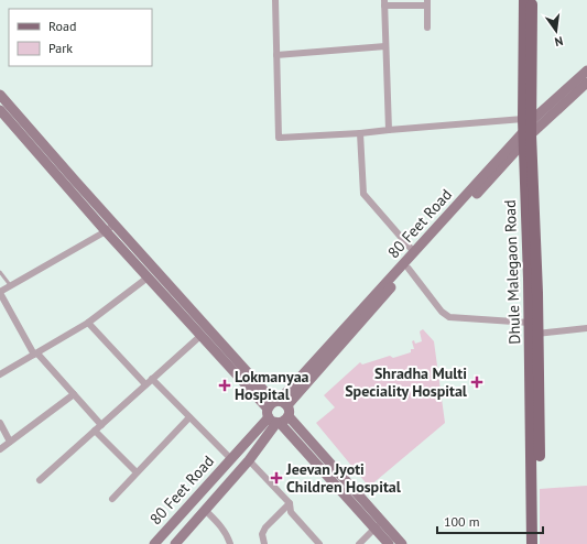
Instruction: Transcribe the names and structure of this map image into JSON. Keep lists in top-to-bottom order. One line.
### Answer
{"streets":{"main road":["80 Feet Road","Dhule Malegaon Road"]},"crossings":[["80 Feet Road","Dhule Malegaon Road"]],"places":{"health":["Shradha Multi Speciality Hospital","Lokmanyaa Hospital","Jeevan Jyoti Children Hospital"]},"legend":["Road","Park"],"scale_bar":"100 m","north":"bottom"}
